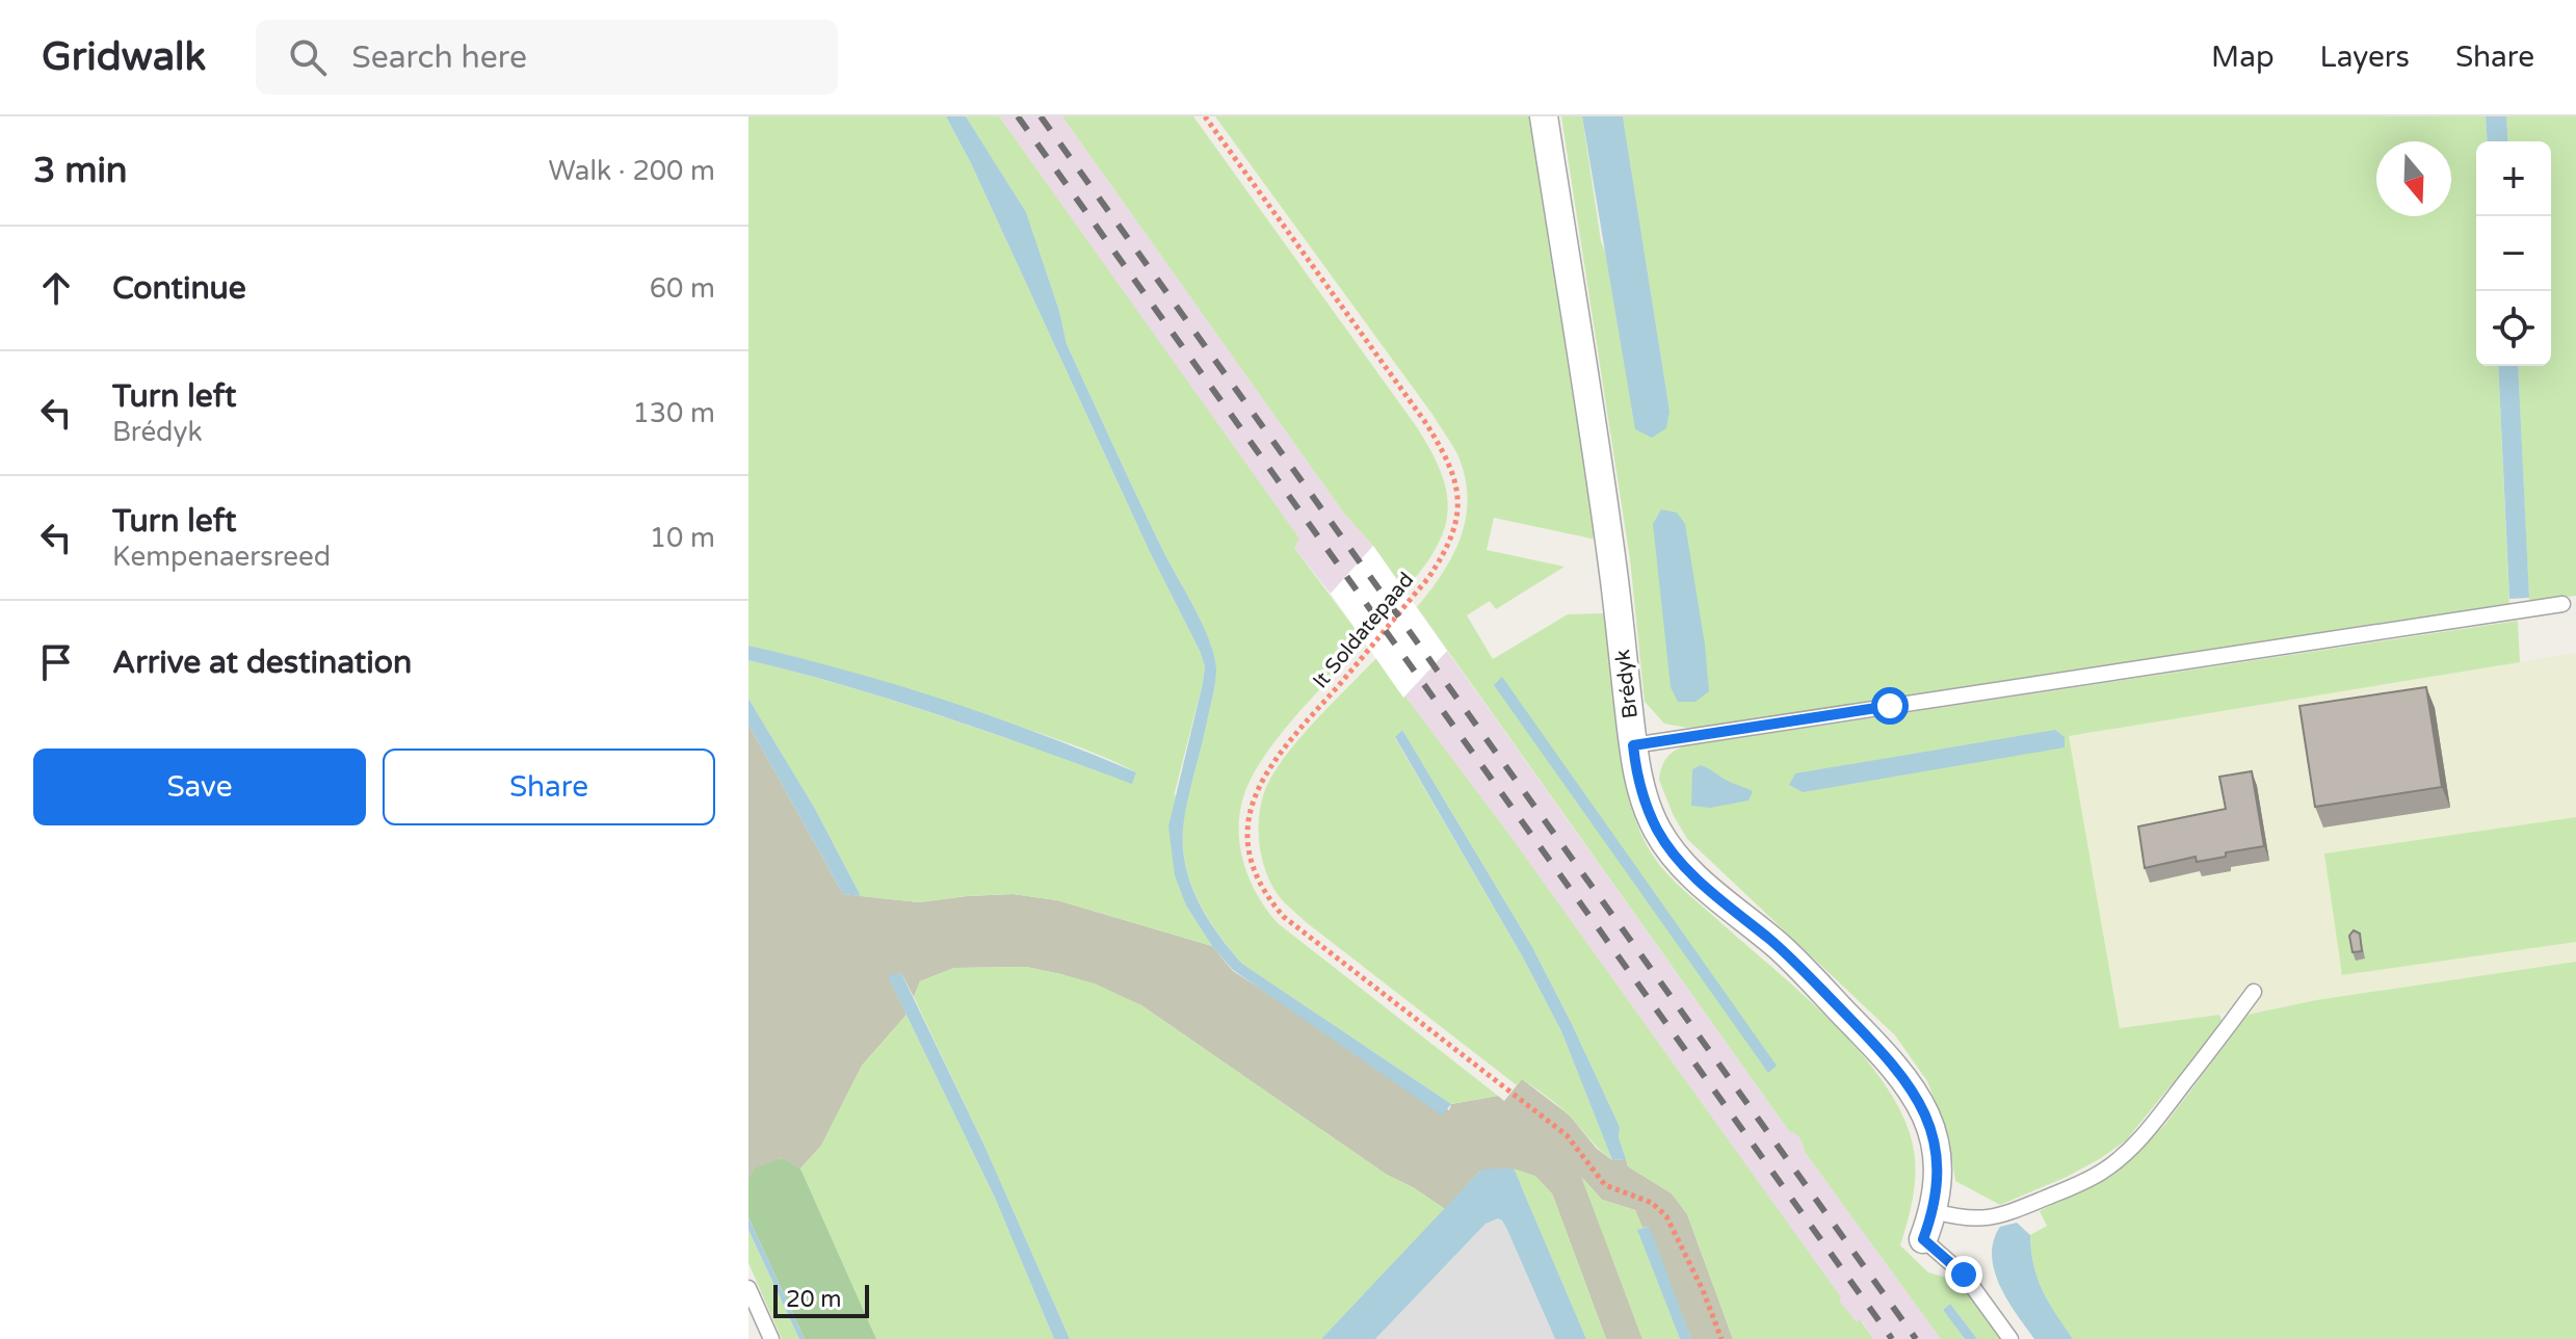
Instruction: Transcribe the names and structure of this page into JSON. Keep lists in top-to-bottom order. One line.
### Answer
{"streets":{"street":["Brédyk"],"path":["It Soldatepaad"]},"scale_bar":"20 m","north":"bottom","page":{"header":"Gridwalk","search":"Search here","nav":["Map","Layers","Share"],"heading":["3 min","Walk · 200 m"],"map_buttons":["+","−"],"list":[["Continue","60 m"],["Turn left","Brédyk","130 m"],["Turn left","Kempenaersreed","10 m"],"Arrive at destination"],"buttons":["Save","Share"],"scale":"20 m"}}
